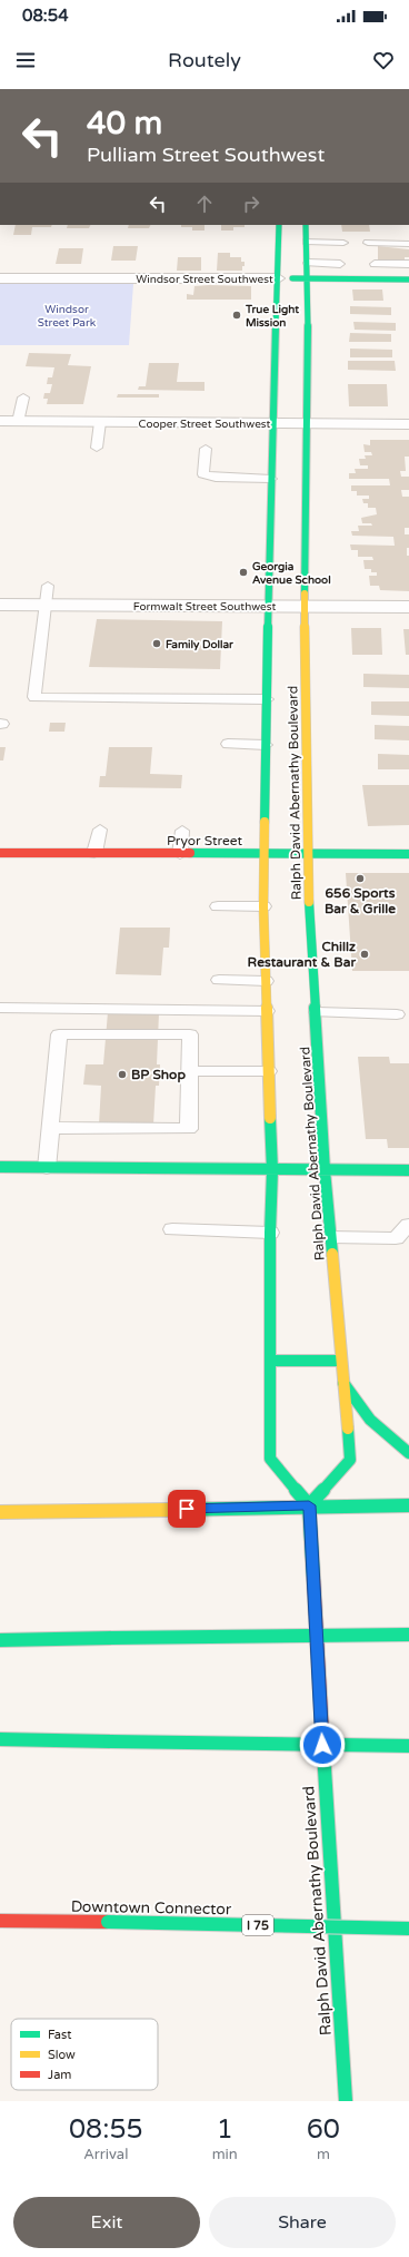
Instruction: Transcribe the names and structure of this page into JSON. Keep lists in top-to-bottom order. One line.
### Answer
{"streets":{"main road":["Windsor Street Southwest","Ralph David Abernathy Boulevard","Pryor Street","Downtown Connector","I 75"],"street":["Cooper Street Southwest","Formwalt Street Southwest"]},"crossings":[["Windsor Street Southwest","Ralph David Abernathy Boulevard"],["Cooper Street Southwest","Ralph David Abernathy Boulevard"],["Formwalt Street Southwest","Ralph David Abernathy Boulevard"],["Ralph David Abernathy Boulevard","Pryor Street"]],"parks":["Windsor Street Park"],"places":["True Light Mission","Georgia Avenue School","Family Dollar","656 Sports Bar & Grille","Chillz Restaurant & Bar","BP Shop"],"legend":["Fast","Slow","Jam"],"page":{"status":"08:54","header":"Routely","turn":["40 m","Pulliam Street Southwest"],"eta":["08:55","Arrival","1","min","60","m"],"buttons":["Exit","Share"]}}
